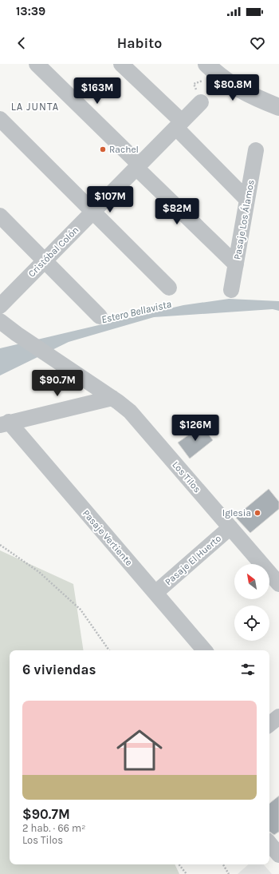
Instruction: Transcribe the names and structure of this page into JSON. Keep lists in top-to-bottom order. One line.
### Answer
{"streets":{"street":["Pasaje Los Álamos","Cristóbal Colón","Los Tilos","Pasaje Vertiente","Pasaje El Huerto"]},"crossings":[["Los Tilos","Pasaje El Huerto"],["Pasaje Vertiente","Pasaje El Huerto"]],"districts":["LA JUNTA"],"water":["Estero Bellavista"],"places":["Rachel","Iglesia"],"north":"top left","page":{"status":"13:39","header":"Habito","price":["$80.8M","$163M","$107M","$82M","$90.7M","$126M"],"heading":"6 viviendas","list":[{"name":"$90.7M","note":"2 hab. · 66 m² · Los Tilos"}]}}
